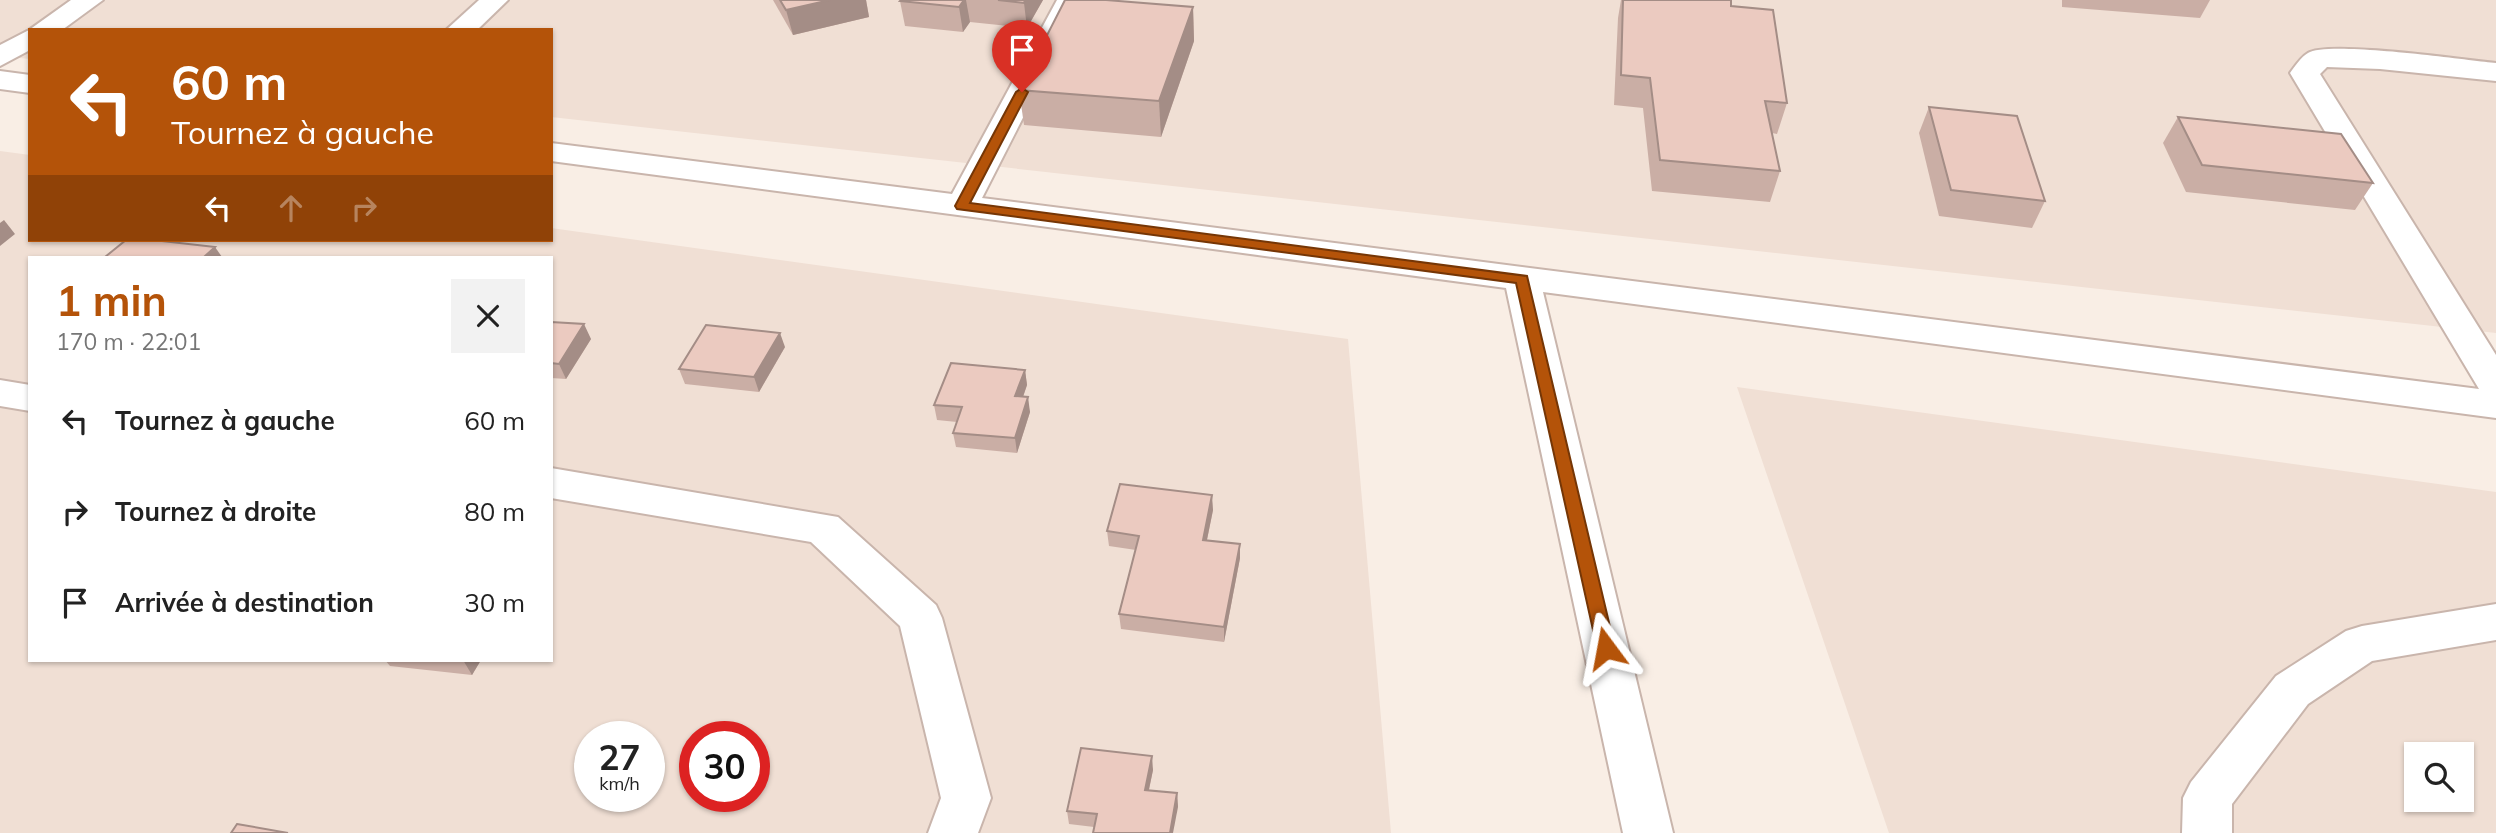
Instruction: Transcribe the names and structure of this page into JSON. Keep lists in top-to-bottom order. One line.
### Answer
{"page":{"turn":["60 m","Tournez à gauche"],"heading":["1 min","170 m · 22:01"],"list":[{"name":"Tournez à gauche","value":"60 m"},{"name":"Tournez à droite","value":"80 m"},{"name":"Arrivée à destination","value":"30 m"}],"speed":"27 km/h","limit":"30"}}
